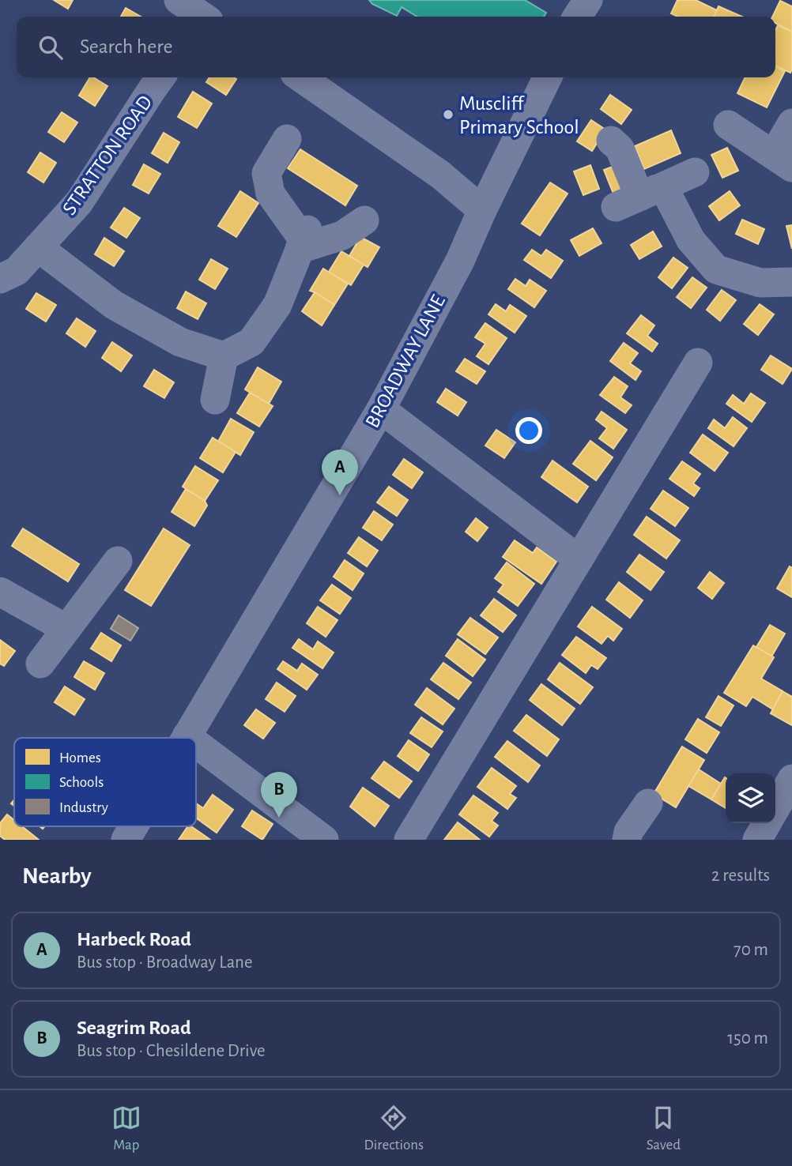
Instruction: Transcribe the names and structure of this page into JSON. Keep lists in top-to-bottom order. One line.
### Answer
{"streets":{"street":["STRATTON ROAD","BROADWAY LANE"]},"places":["Muscliff Primary School"],"legend":["Homes","Schools","Industry"],"page":{"search":"Search here","pins":["A","B"],"heading":["Nearby","2 results"],"list":[{"mark":"A","name":"Harbeck Road","note":"Bus stop · Broadway Lane","value":"70 m"},{"mark":"B","name":"Seagrim Road","note":"Bus stop · Chesildene Drive","value":"150 m"}],"nav":["Map","Directions","Saved"]}}
